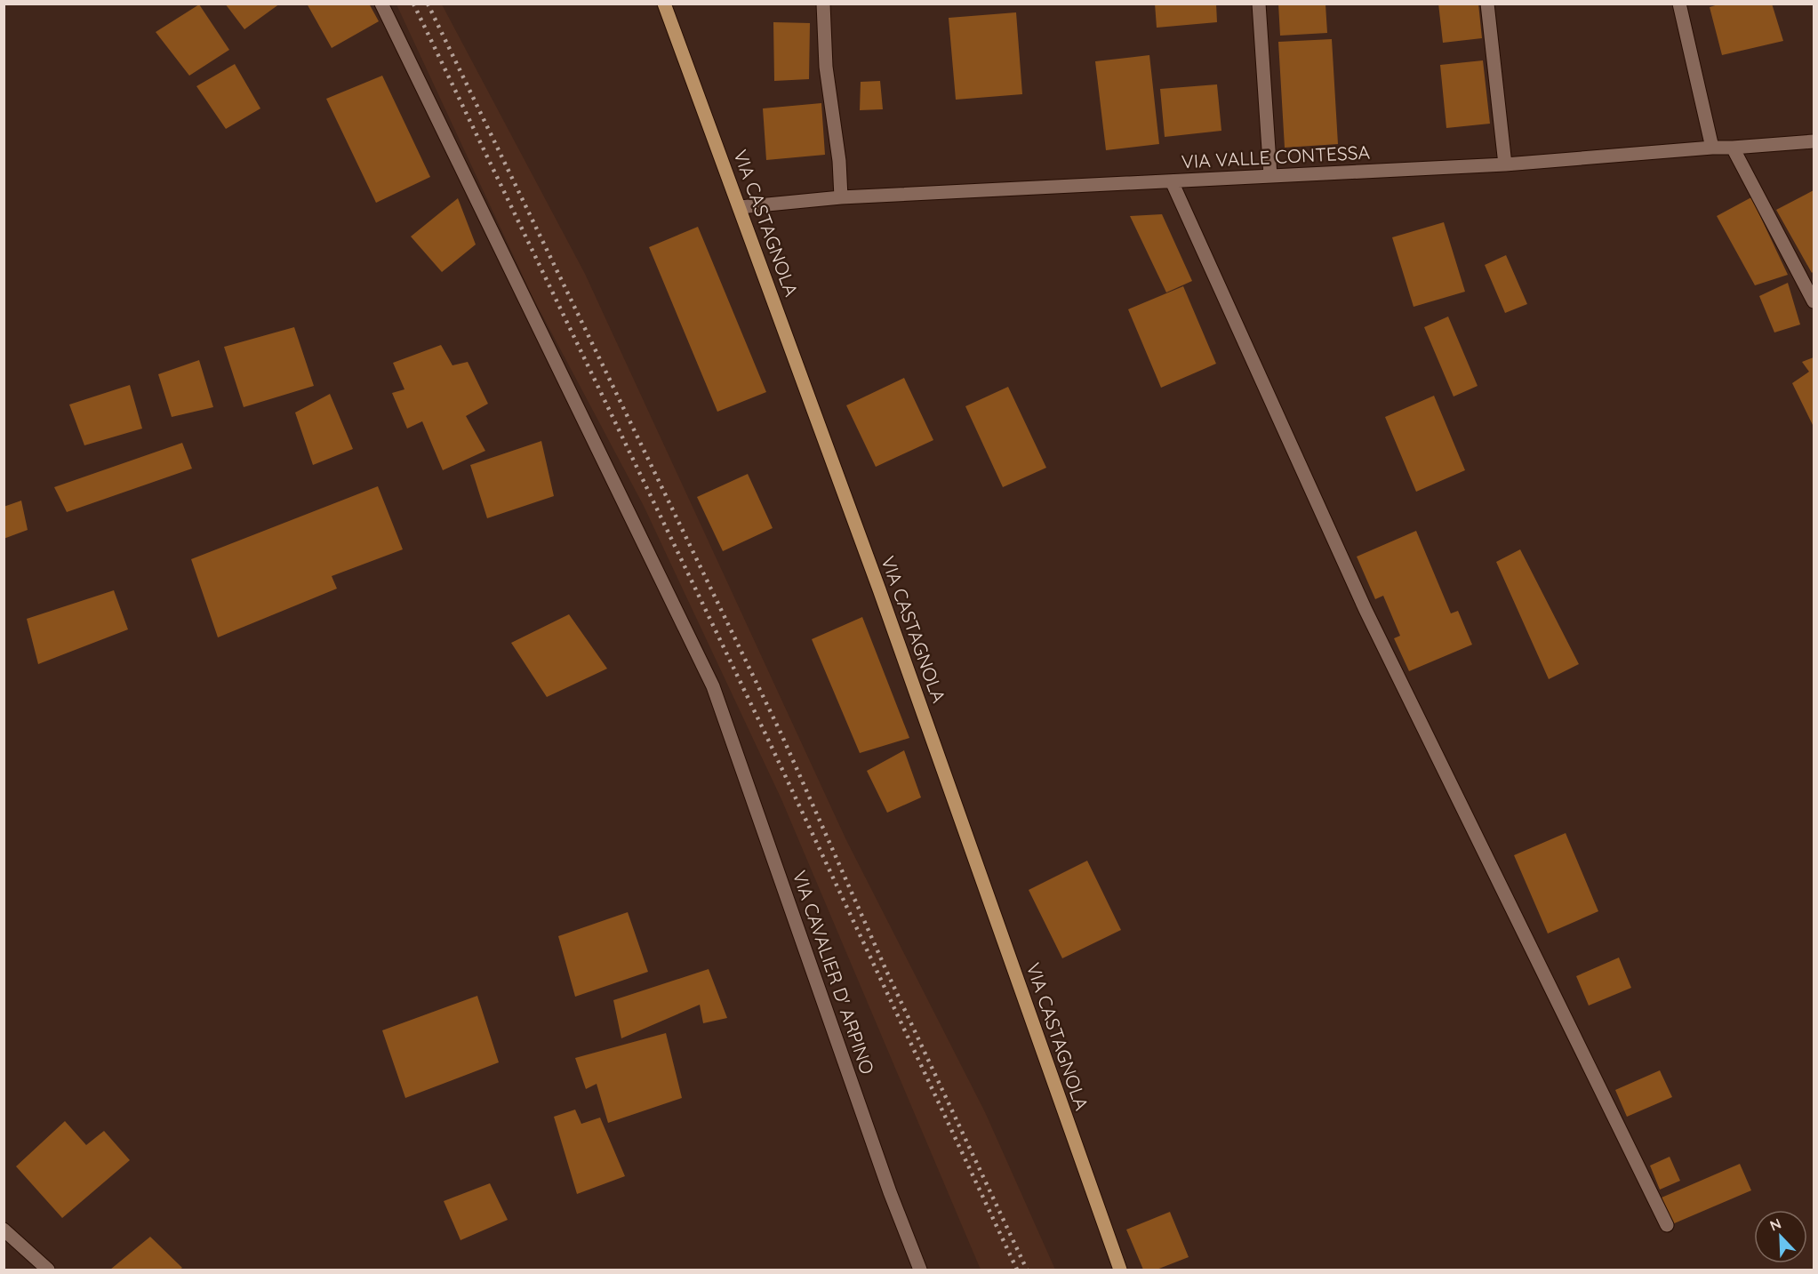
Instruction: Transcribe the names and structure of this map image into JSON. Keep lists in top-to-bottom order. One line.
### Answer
{"streets":{"main road":["VIA CASTAGNOLA"],"street":["VIA VALLE CONTESSA","VIA CAVALIER D' ARPINO"]},"crossings":[["VIA VALLE CONTESSA","VIA CASTAGNOLA"]],"north":"top left"}
